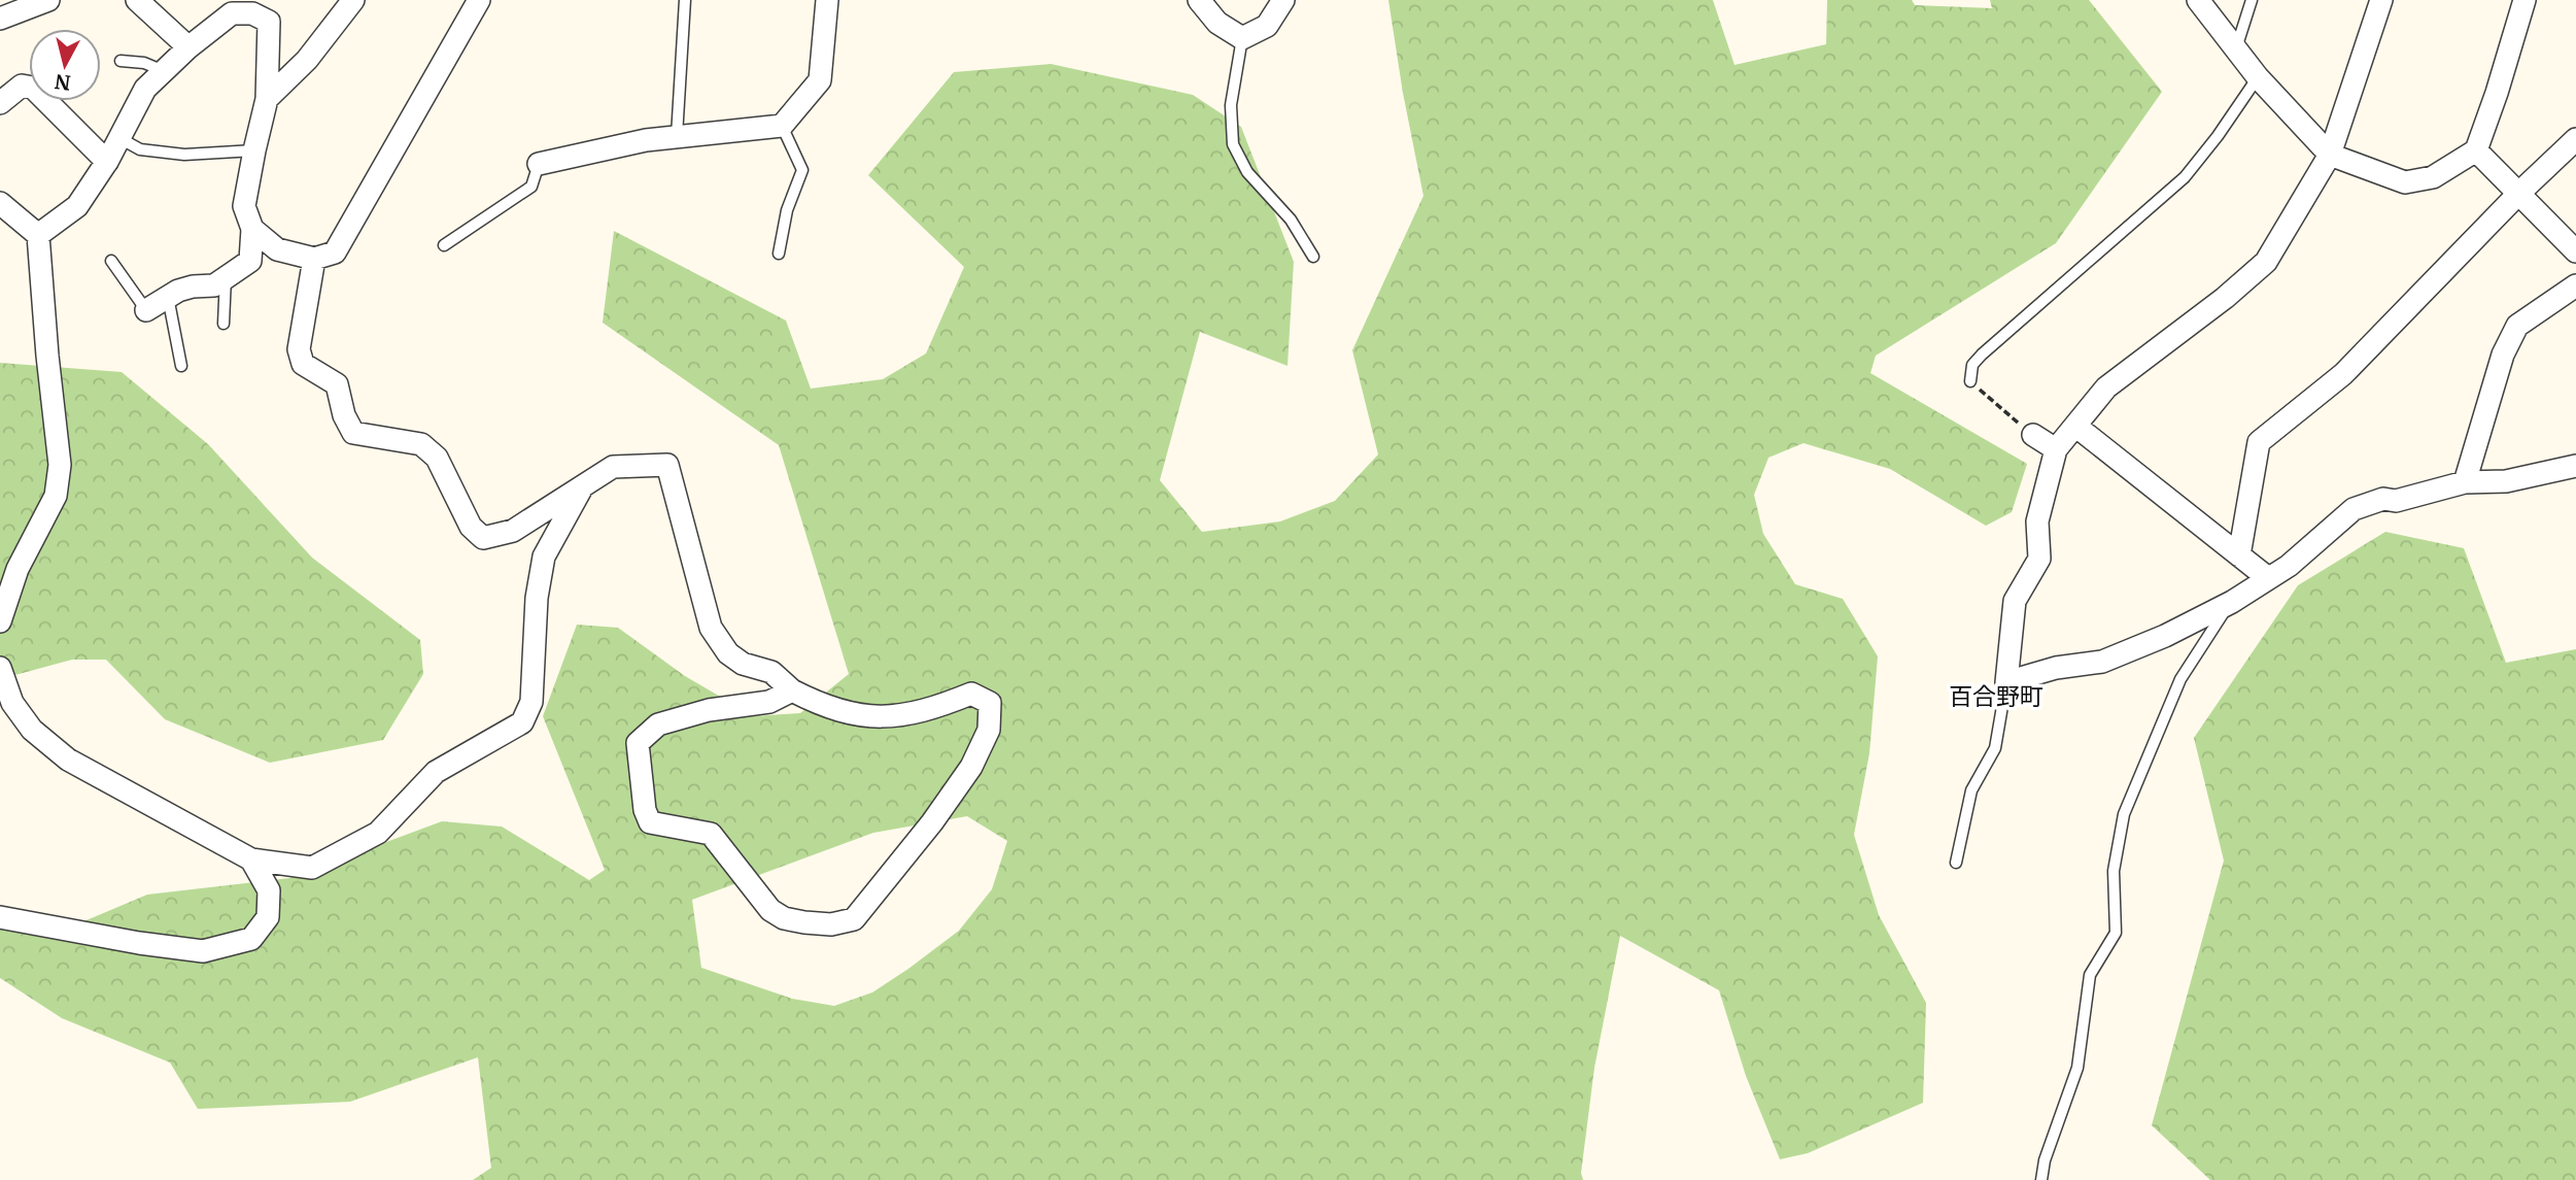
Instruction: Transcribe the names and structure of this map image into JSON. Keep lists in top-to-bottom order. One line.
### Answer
{"districts":["百合野町"],"north":"bottom"}
